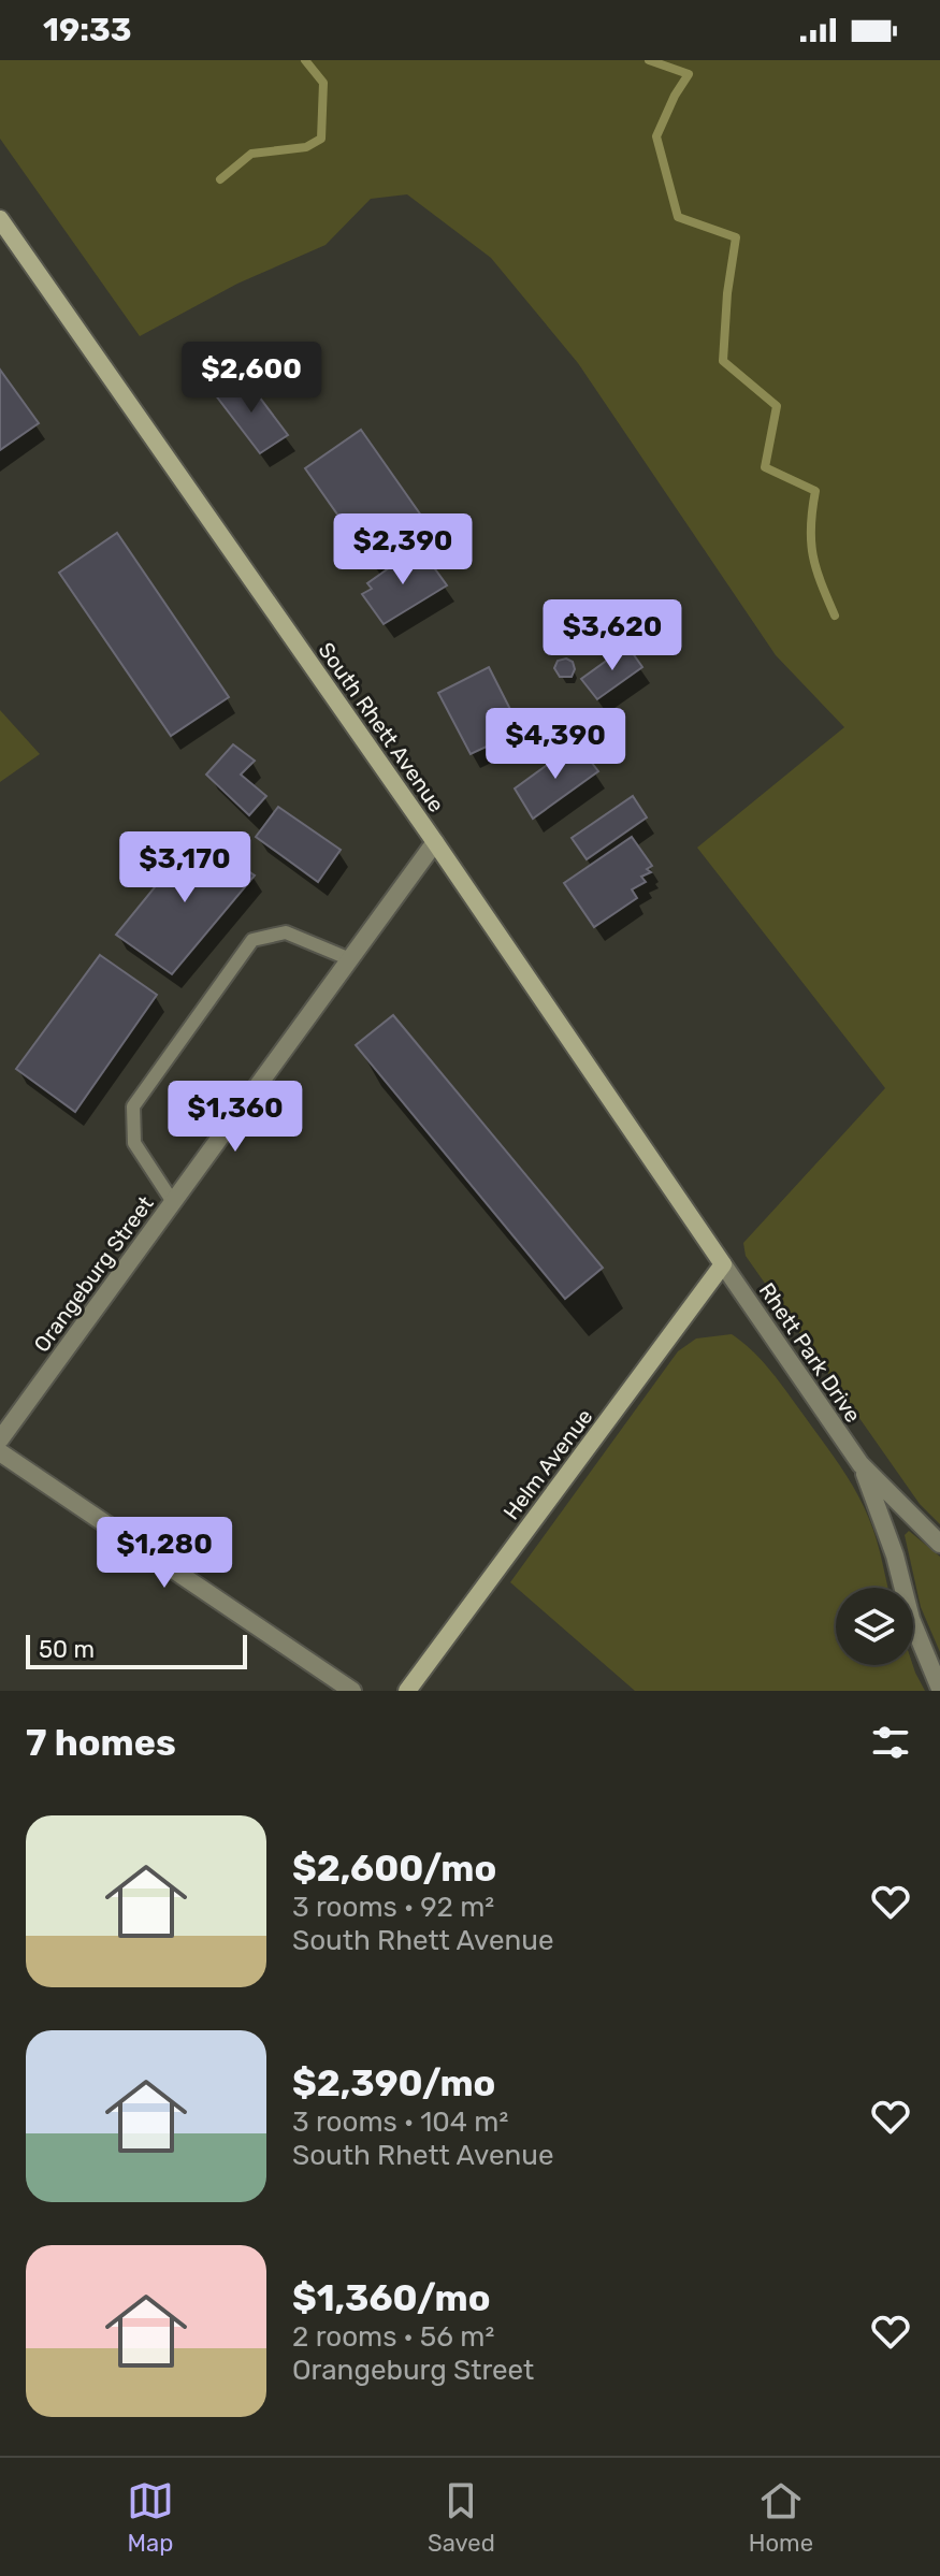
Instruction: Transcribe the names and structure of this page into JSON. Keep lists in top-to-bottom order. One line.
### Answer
{"streets":{"street":["South Rhett Avenue","Orangeburg Street","Rhett Park Drive","Helm Avenue"]},"crossings":[["South Rhett Avenue","Orangeburg Street"],["South Rhett Avenue","Rhett Park Drive"],["South Rhett Avenue","Helm Avenue"],["Rhett Park Drive","Helm Avenue"]],"scale_bar":"50 m","page":{"status":"19:33","price":["$2,600","$2,390","$3,620","$4,390","$3,170","$1,360","$1,280"],"scale":"50 m","heading":"7 homes","list":[{"name":"$2,600/mo","note":"3 rooms · 92 m² · South Rhett Avenue"},{"name":"$2,390/mo","note":"3 rooms · 104 m² · South Rhett Avenue"},{"name":"$1,360/mo","note":"2 rooms · 56 m² · Orangeburg Street"}],"tabs":["Map","Saved","Home"]}}
